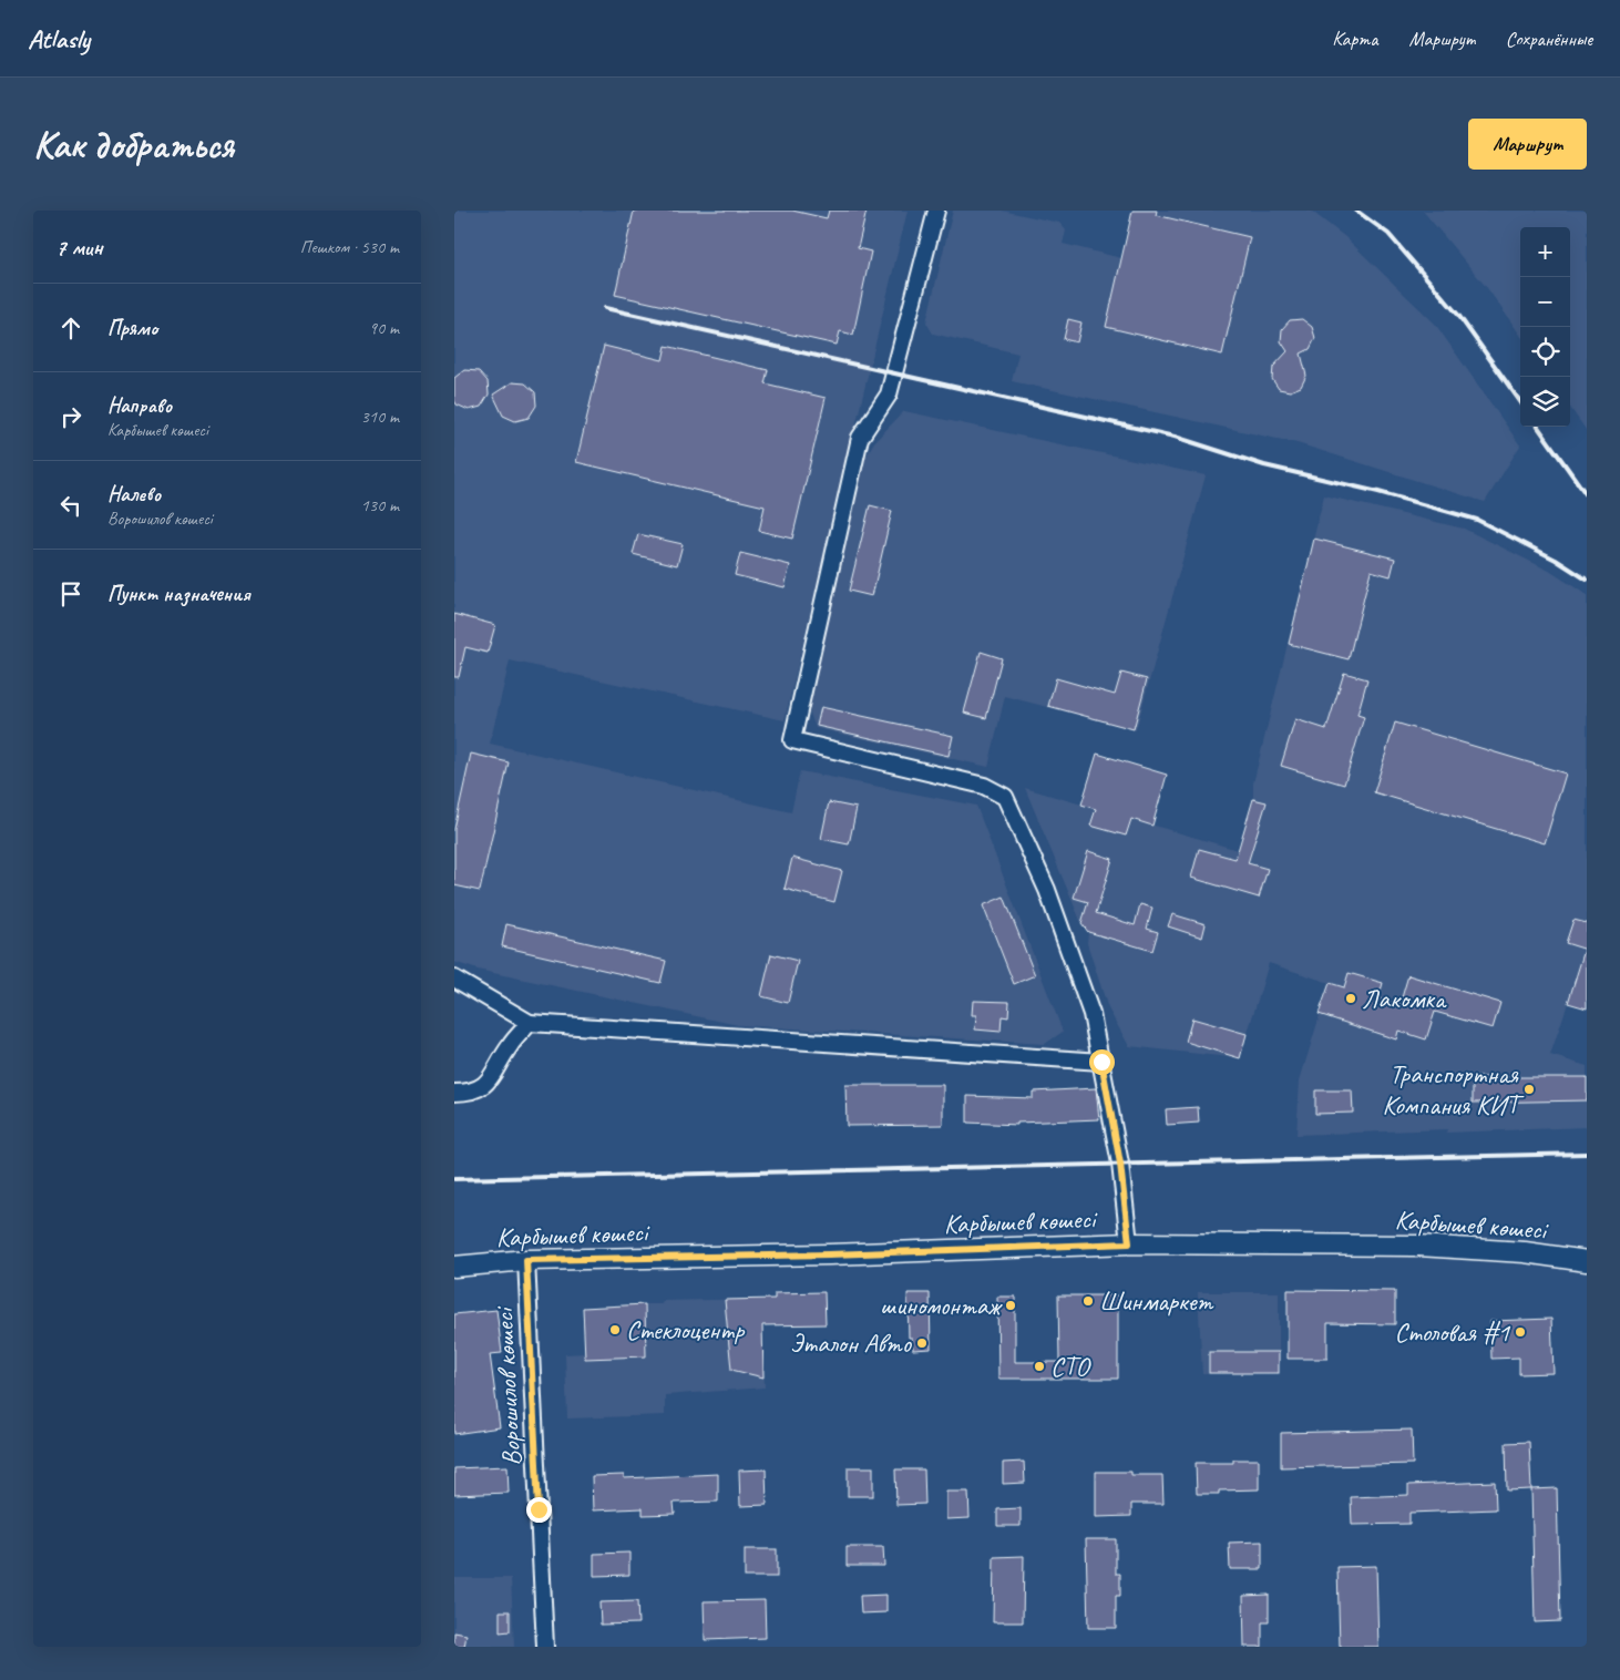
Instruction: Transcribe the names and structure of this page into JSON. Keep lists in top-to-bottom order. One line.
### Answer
{"streets":{"main road":["Карбышев көшесі"],"street":["Ворошилов көшесі"]},"crossings":[["Карбышев көшесі","Ворошилов көшесі"]],"places":["Лакомка","Транспортная Компания КИТ","Шинмаркет","шиномонтаж","Стеклоцентр","Столовая #1","Эталон Авто","СТО"],"page":{"header":"Atlasly","nav":["Карта","Маршрут","Сохранённые"],"buttons":"Маршрут","title":"Как добраться","heading":["7 мин","Пешком · 530 m"],"map_buttons":["+","−"],"list":[["Прямо","90 m"],["Направо","Карбышев көшесі","310 m"],["Налево","Ворошилов көшесі","130 m"],"Пункт назначения"]}}
